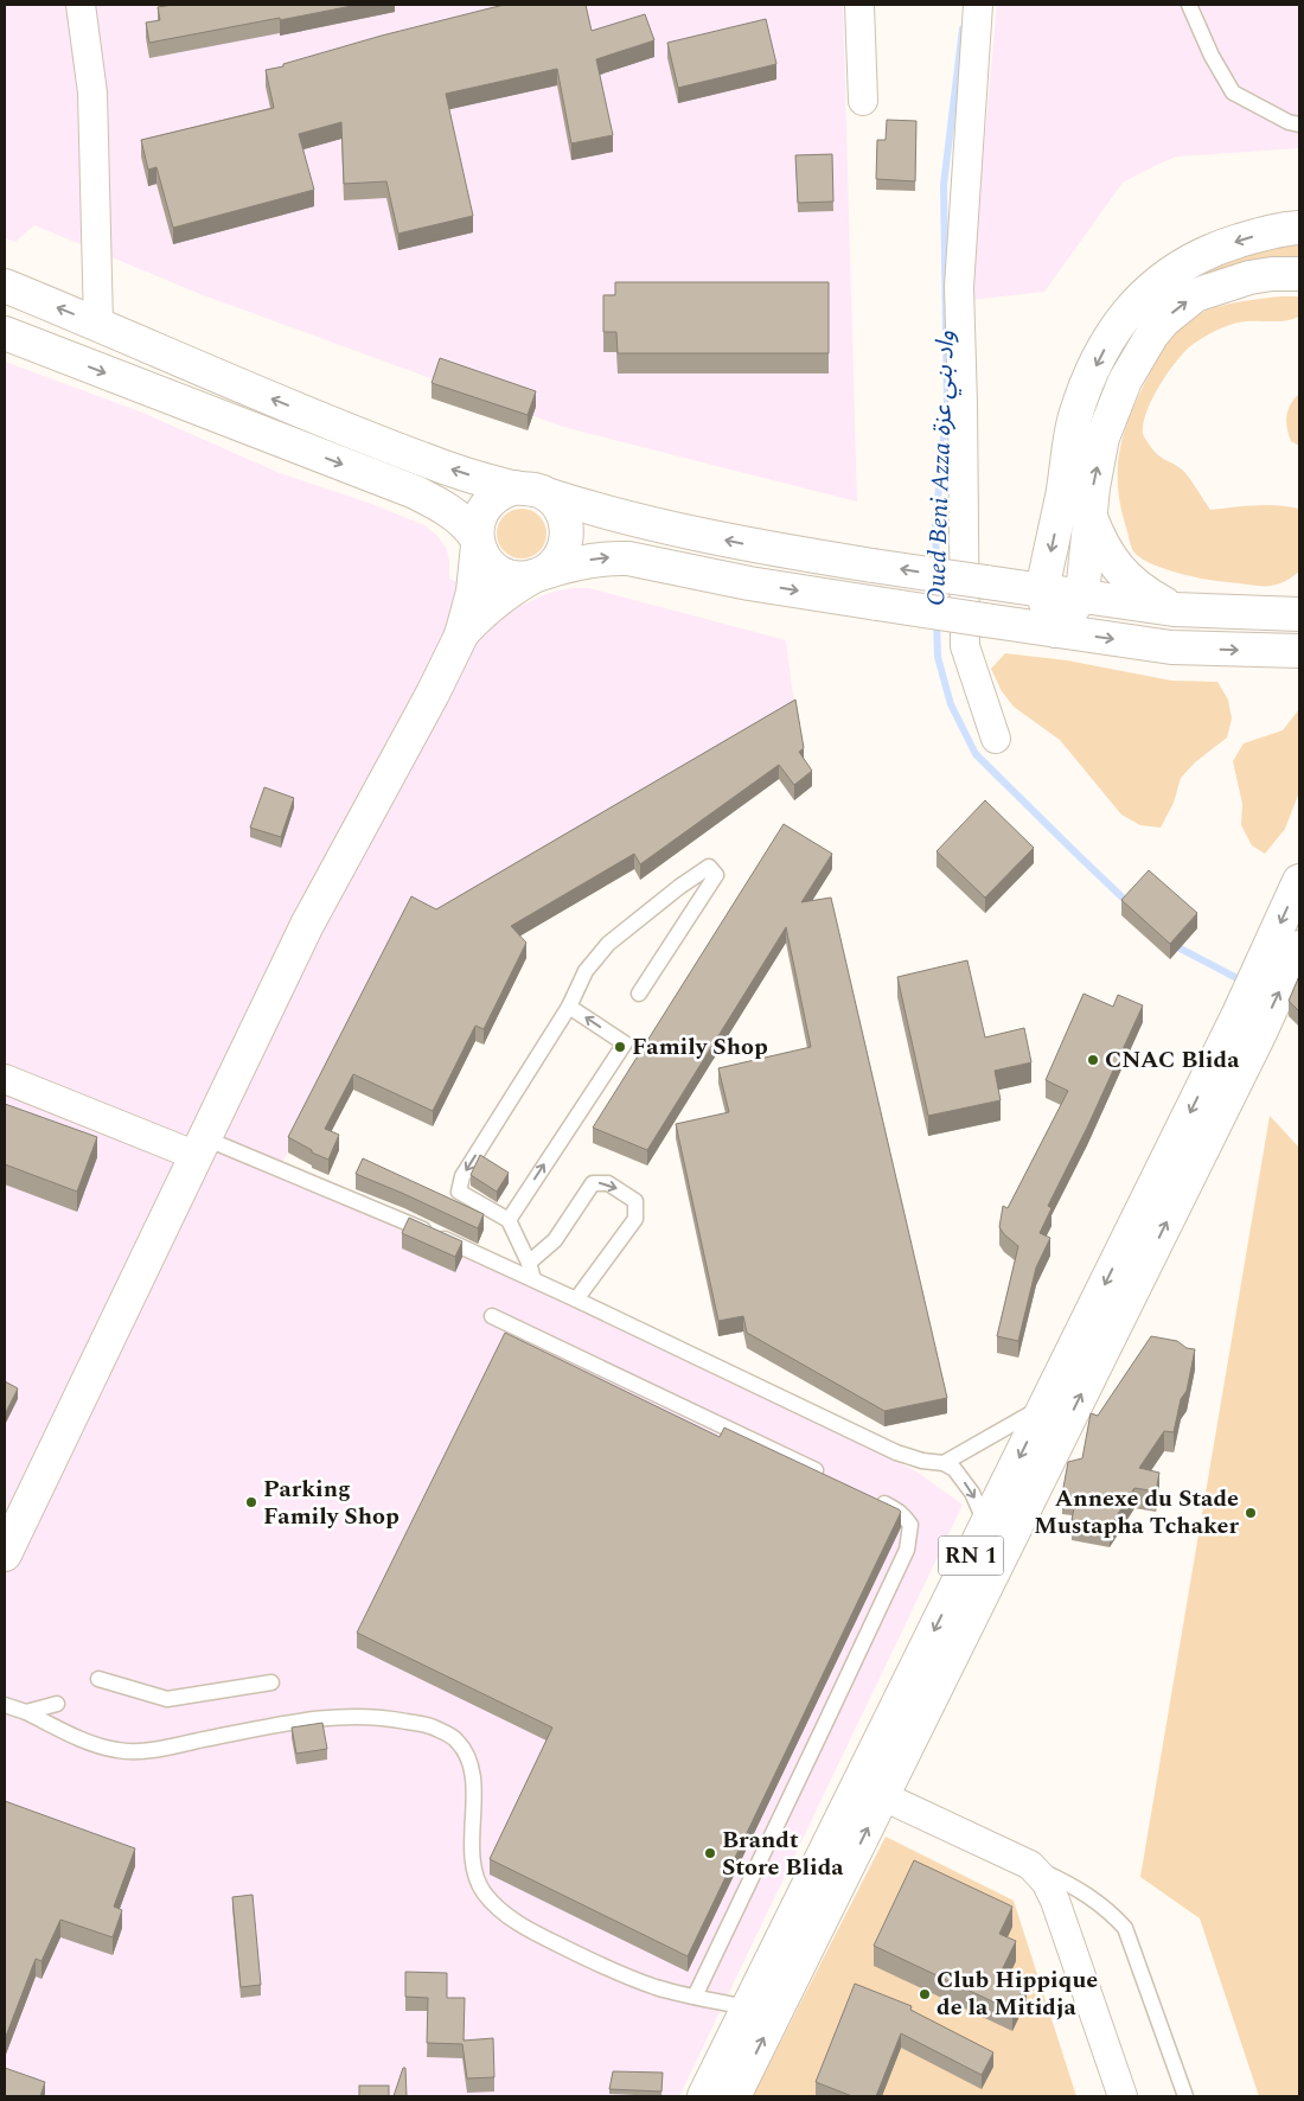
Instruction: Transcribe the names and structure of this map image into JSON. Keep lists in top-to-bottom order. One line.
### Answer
{"streets":{"main road":["RN 1"]},"water":["Oued Beni Azza واد بني عزة"],"places":["Family Shop","CNAC Blida","Parking Family Shop","Annexe du Stade Mustapha Tchaker","Brandt Store Blida","Club Hippique de la Mitidja"]}
